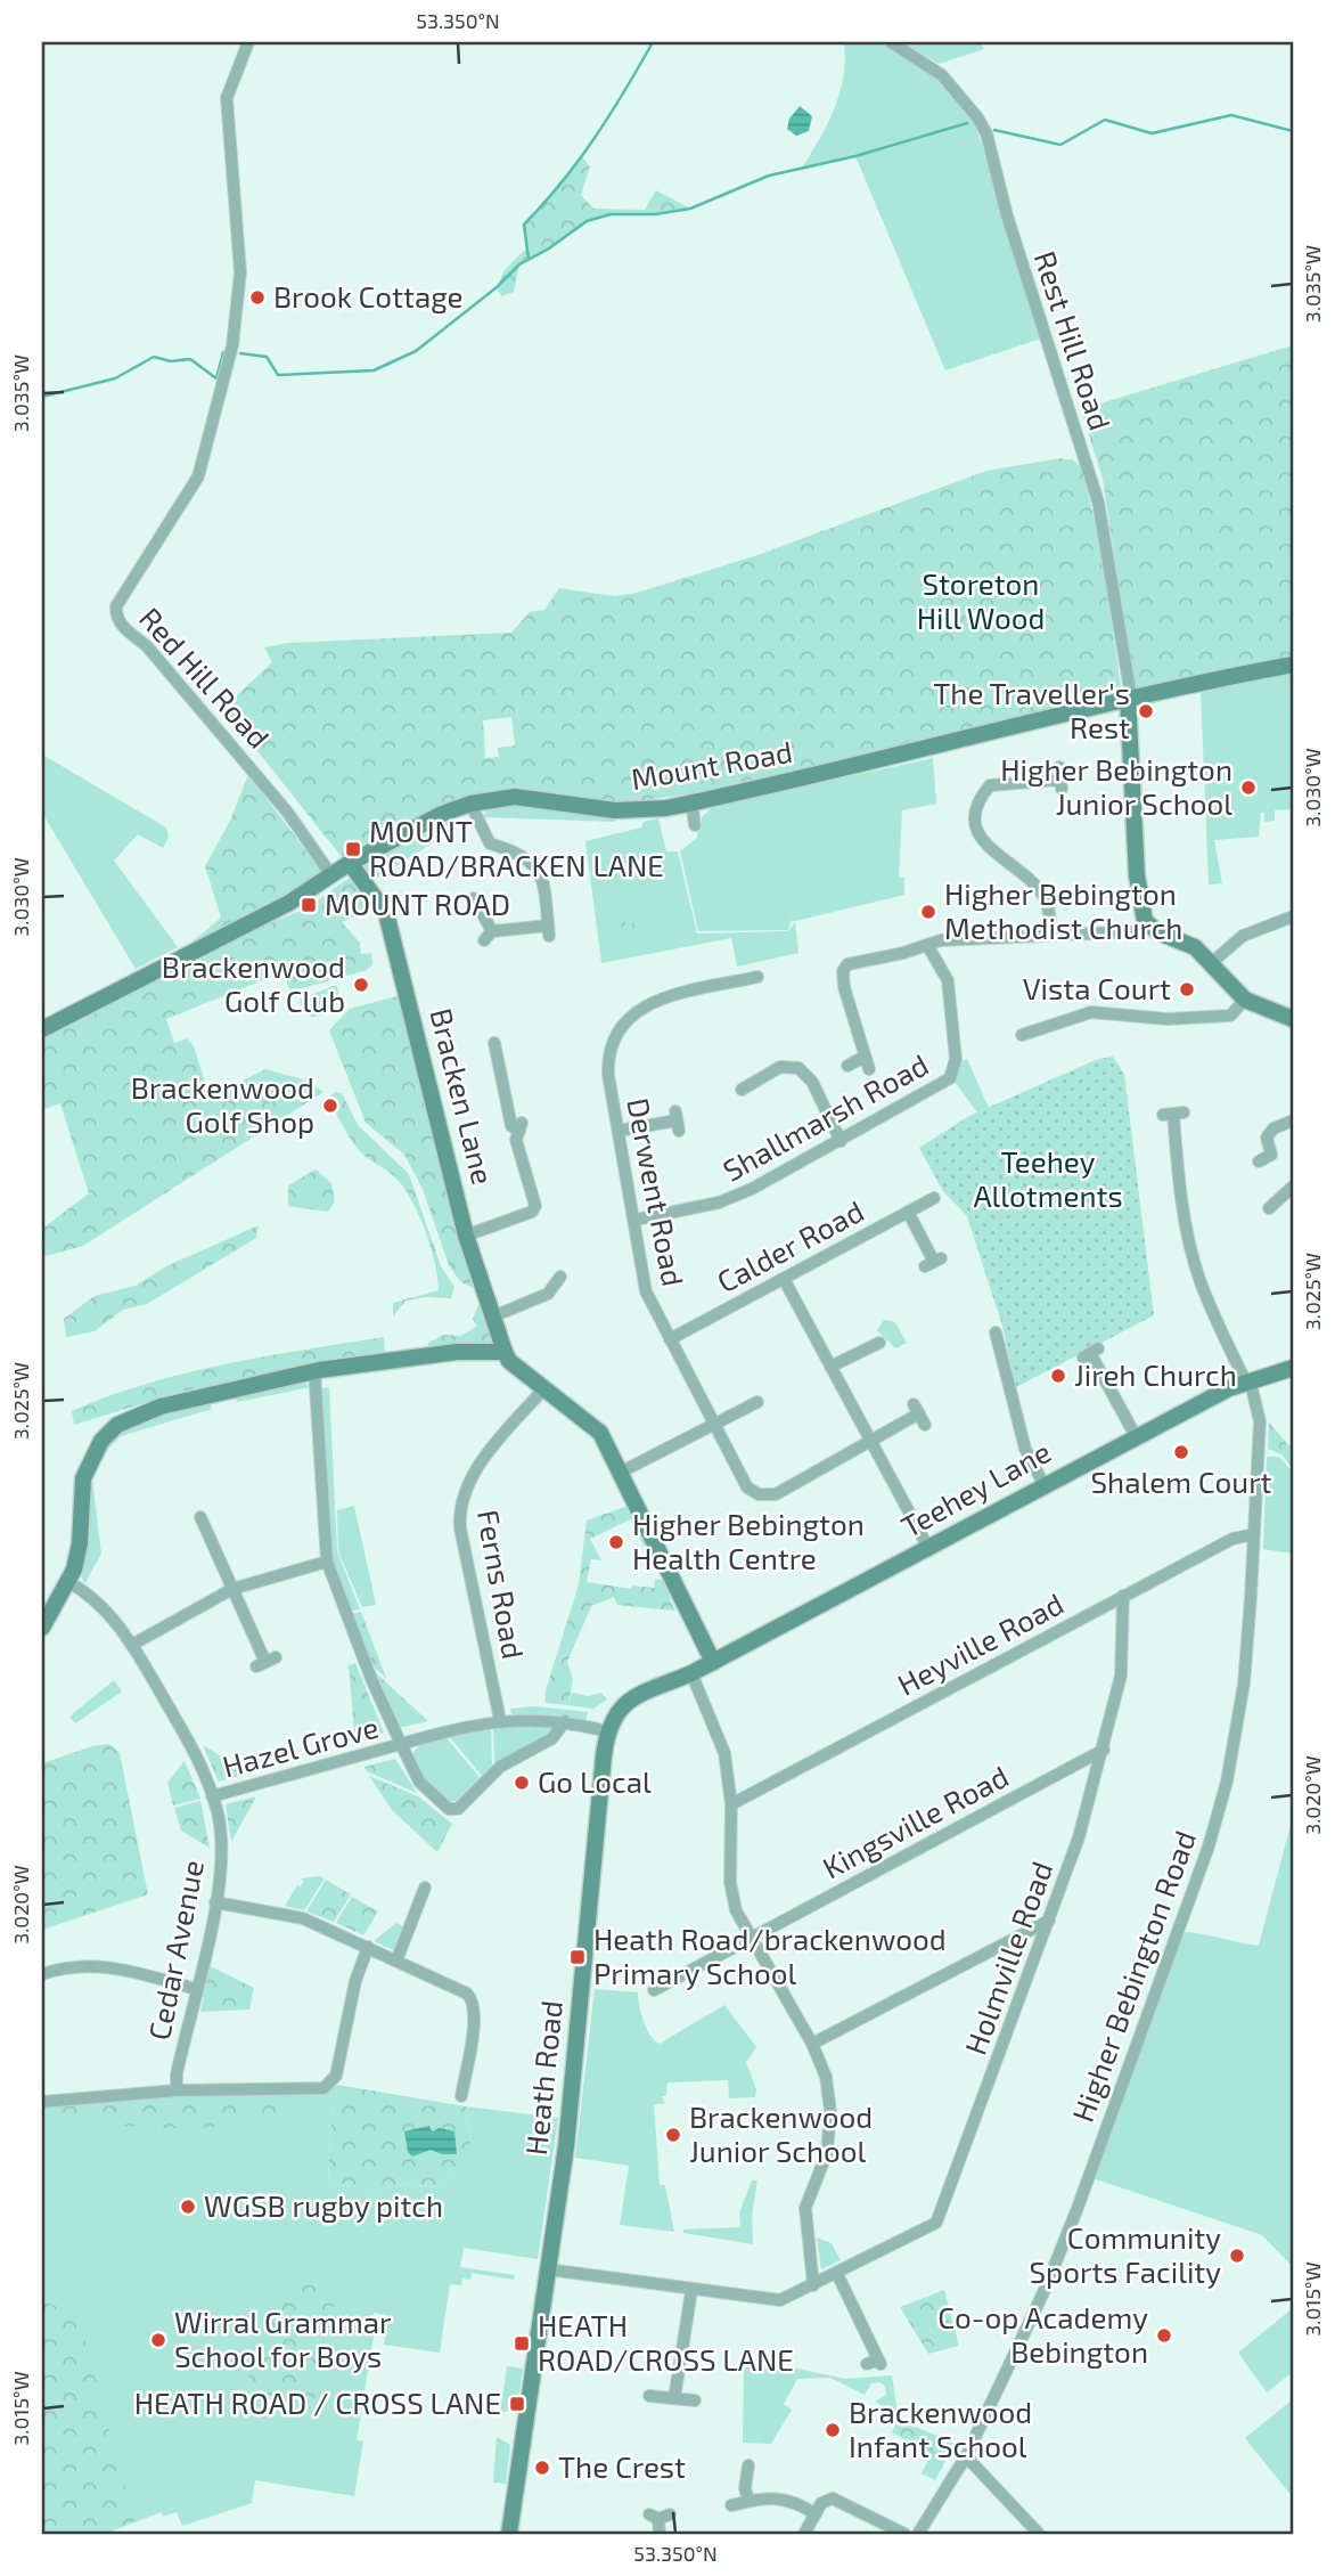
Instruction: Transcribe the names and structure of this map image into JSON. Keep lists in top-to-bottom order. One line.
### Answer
{"streets":{"street":["Rest Hill Road","Red Hill Road","Mount Road","Bracken Lane","Shallmarsh Road","Derwent Road","Calder Road","Teehey Lane","Ferns Road","Heyville Road","Hazel Grove","Kingsville Road","Cedar Avenue","Holmville Road","Higher Bebington Road","Heath Road"]},"crossings":[["Rest Hill Road","Mount Road"],["Red Hill Road","Mount Road"],["Mount Road","Bracken Lane"],["Shallmarsh Road","Derwent Road"],["Derwent Road","Calder Road"],["Teehey Lane","Higher Bebington Road"],["Ferns Road","Hazel Grove"],["Heyville Road","Holmville Road"],["Heyville Road","Higher Bebington Road"],["Hazel Grove","Cedar Avenue"],["Hazel Grove","Heath Road"],["Kingsville Road","Holmville Road"],["Holmville Road","Heath Road"]],"parks":["Storeton Hill Wood","Teehey Allotments"],"places":{"other":["Brook Cottage","The Traveller's Rest","Higher Bebington Junior School","Higher Bebington Methodist Church","Brackenwood Golf Club","Vista Court","Brackenwood Golf Shop","Jireh Church","Shalem Court","Higher Bebington Health Centre","Go Local","Brackenwood Junior School","WGSB rugby pitch","Community Sports Facility","Co-op Academy Bebington","Wirral Grammar School for Boys","Brackenwood Infant School","The Crest"],"transit":["MOUNT ROAD/BRACKEN LANE","MOUNT ROAD","Heath Road/brackenwood Primary School","HEATH ROAD/CROSS LANE","HEATH ROAD / CROSS LANE"]},"coordinates":["53.350°N","3.035°W","3.030°W","3.025°W","3.020°W","3.015°W"]}
